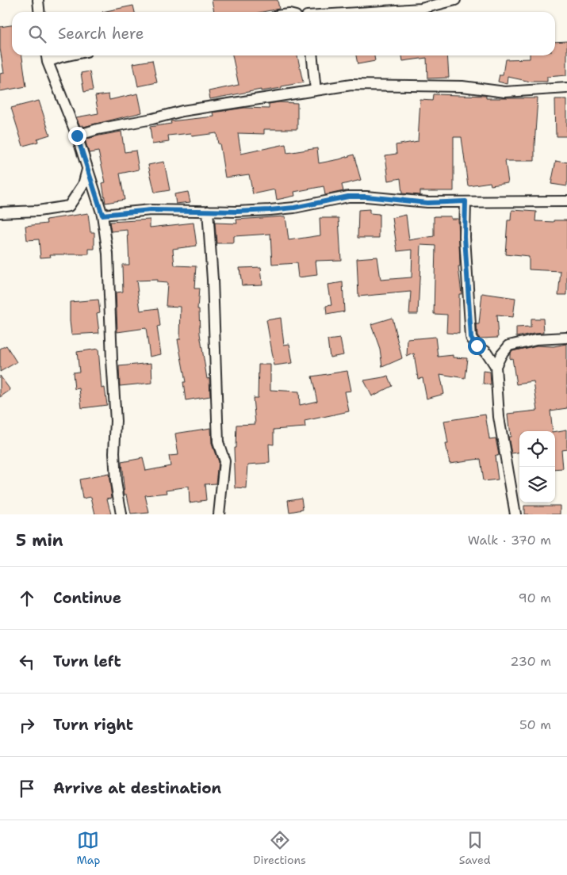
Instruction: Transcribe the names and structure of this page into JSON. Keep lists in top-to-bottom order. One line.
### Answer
{"page":{"search":"Search here","heading":["5 min","Walk · 370 m"],"list":[["Continue","90 m"],["Turn left","230 m"],["Turn right","50 m"],"Arrive at destination"],"nav":["Map","Directions","Saved"]}}
